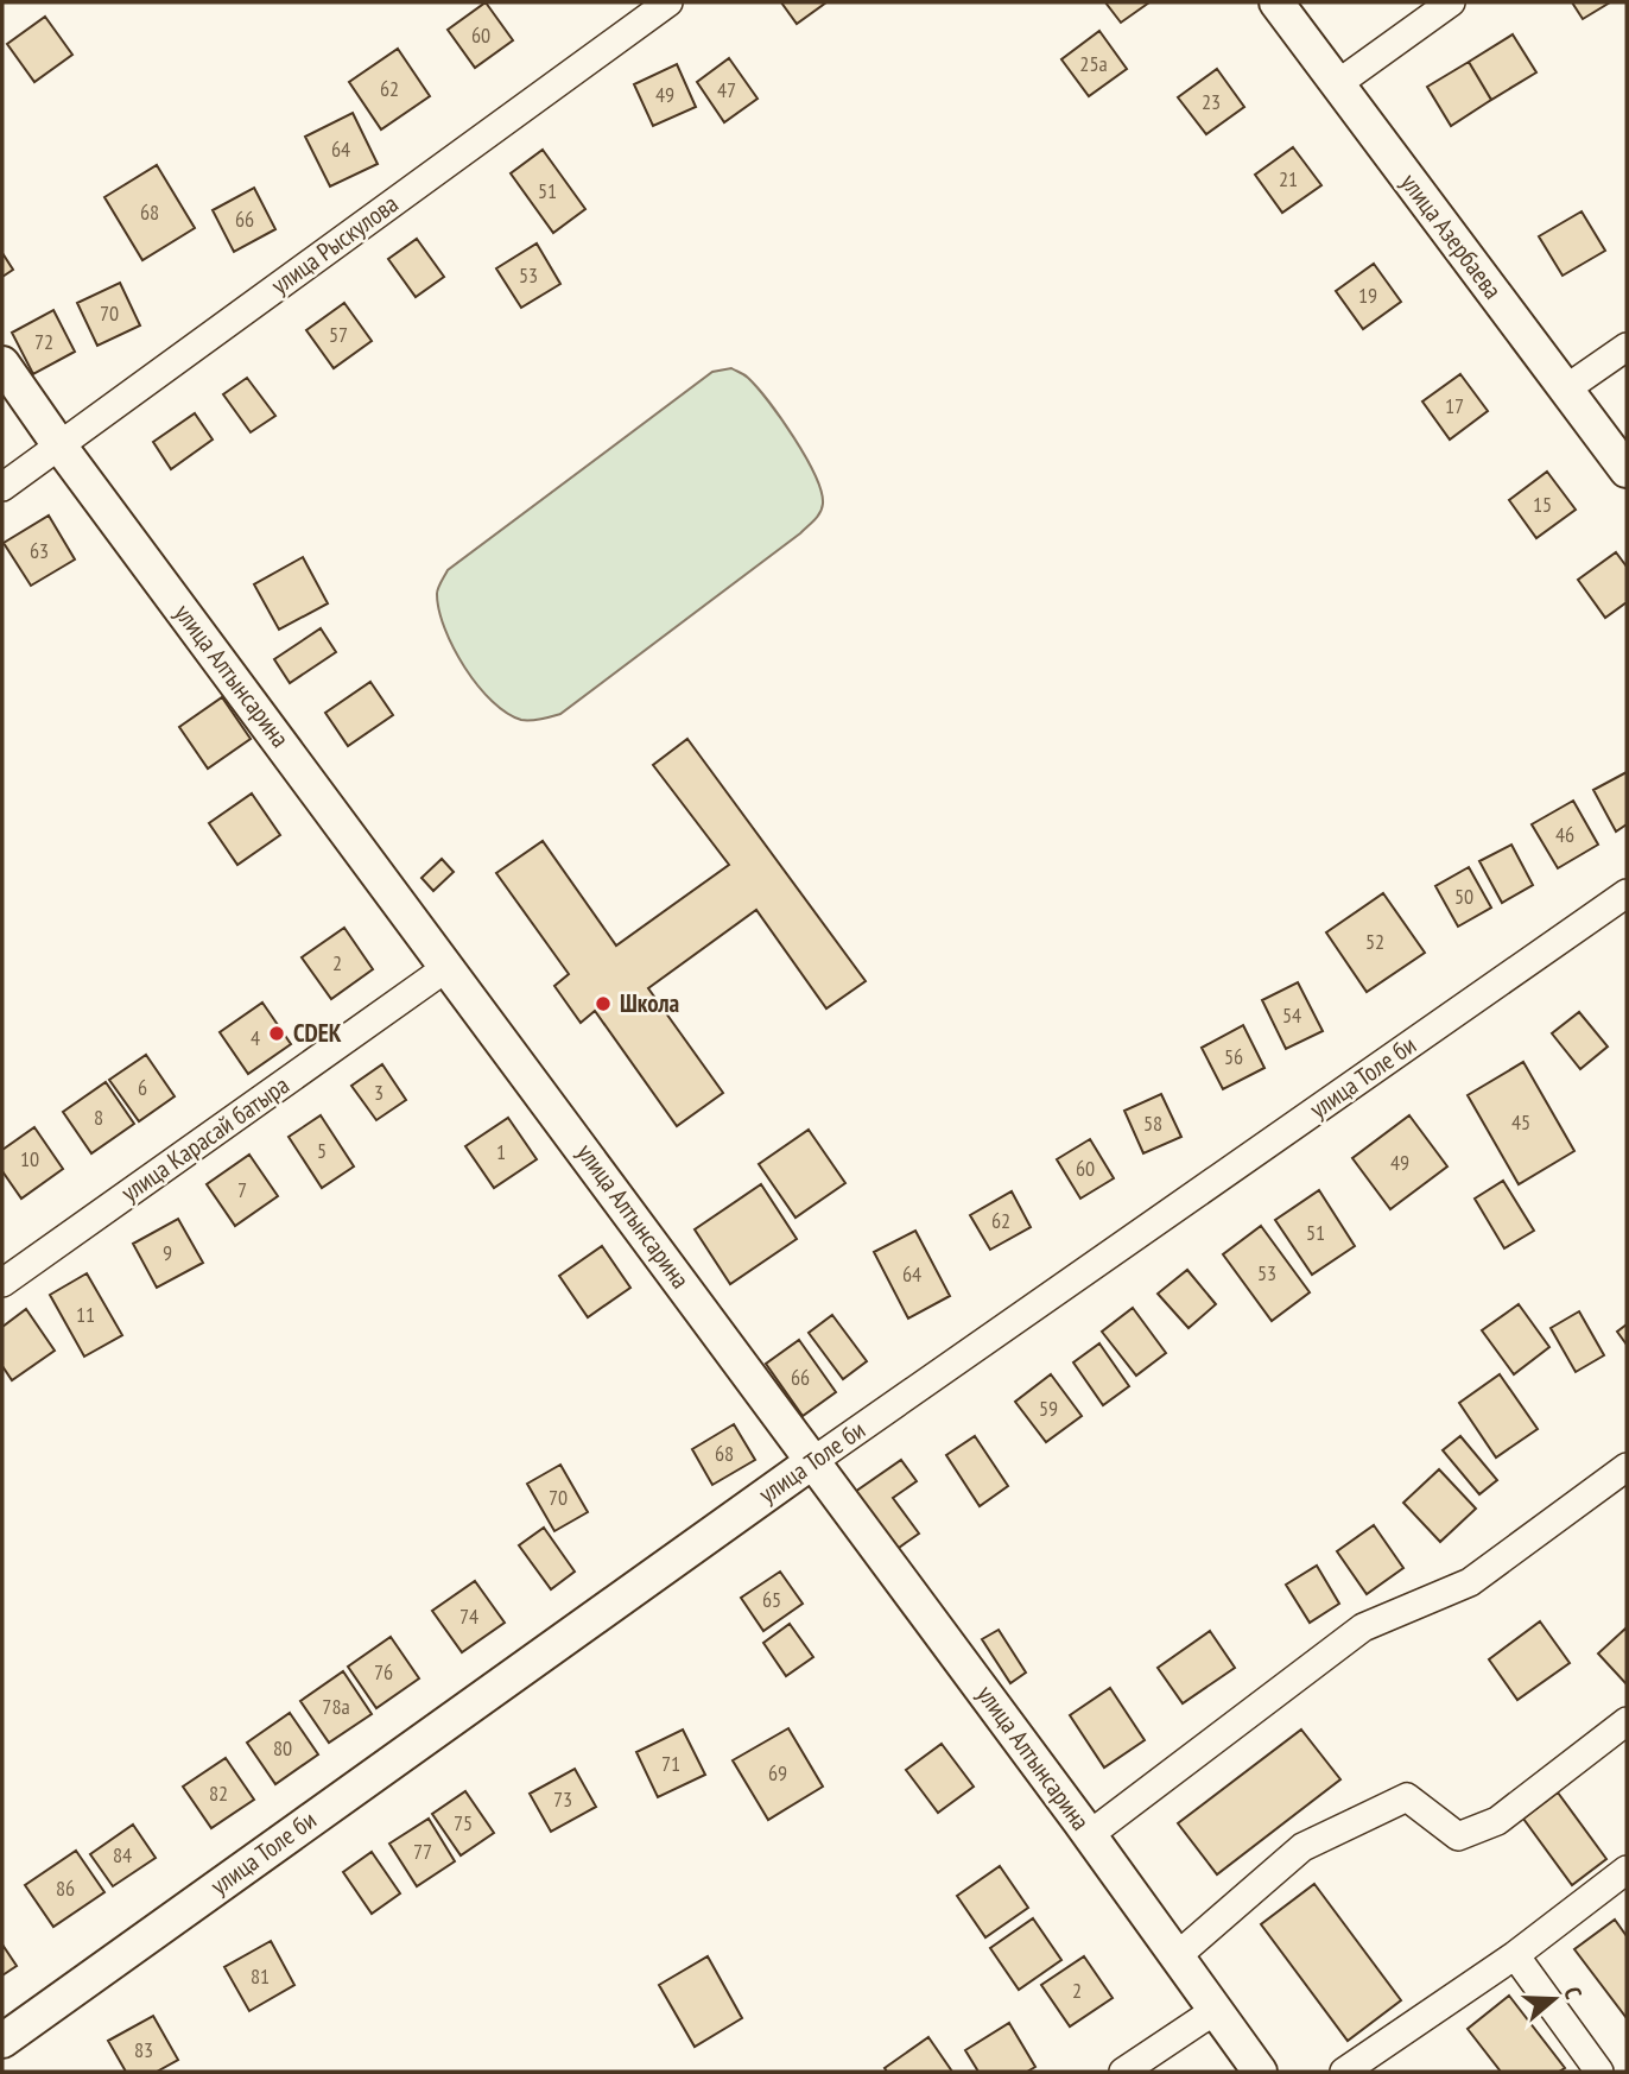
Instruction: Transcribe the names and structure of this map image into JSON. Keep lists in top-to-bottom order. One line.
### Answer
{"streets":{"street":["улица Азербаева","улица Рыскулова","улица Алтынсарина","улица Толе би","улица Карасай батыра"]},"crossings":[["улица Рыскулова","улица Алтынсарина"],["улица Алтынсарина","улица Толе би"],["улица Алтынсарина","улица Карасай батыра"]],"places":["Школа","CDEK"],"house_numbers":["60","25а","62","47","49","23","64","21","51","68","66","53","19","70","57","72","17","15","63","46","50","52","2","54","4","56","6","3","8","45","58","5","1","10","49","60","7","62","51","9","53","64","11","66","59","68","70","65","74","76","78а","80","71","69","82","73","75","77","84","86","81","2","83"],"north":"right"}
